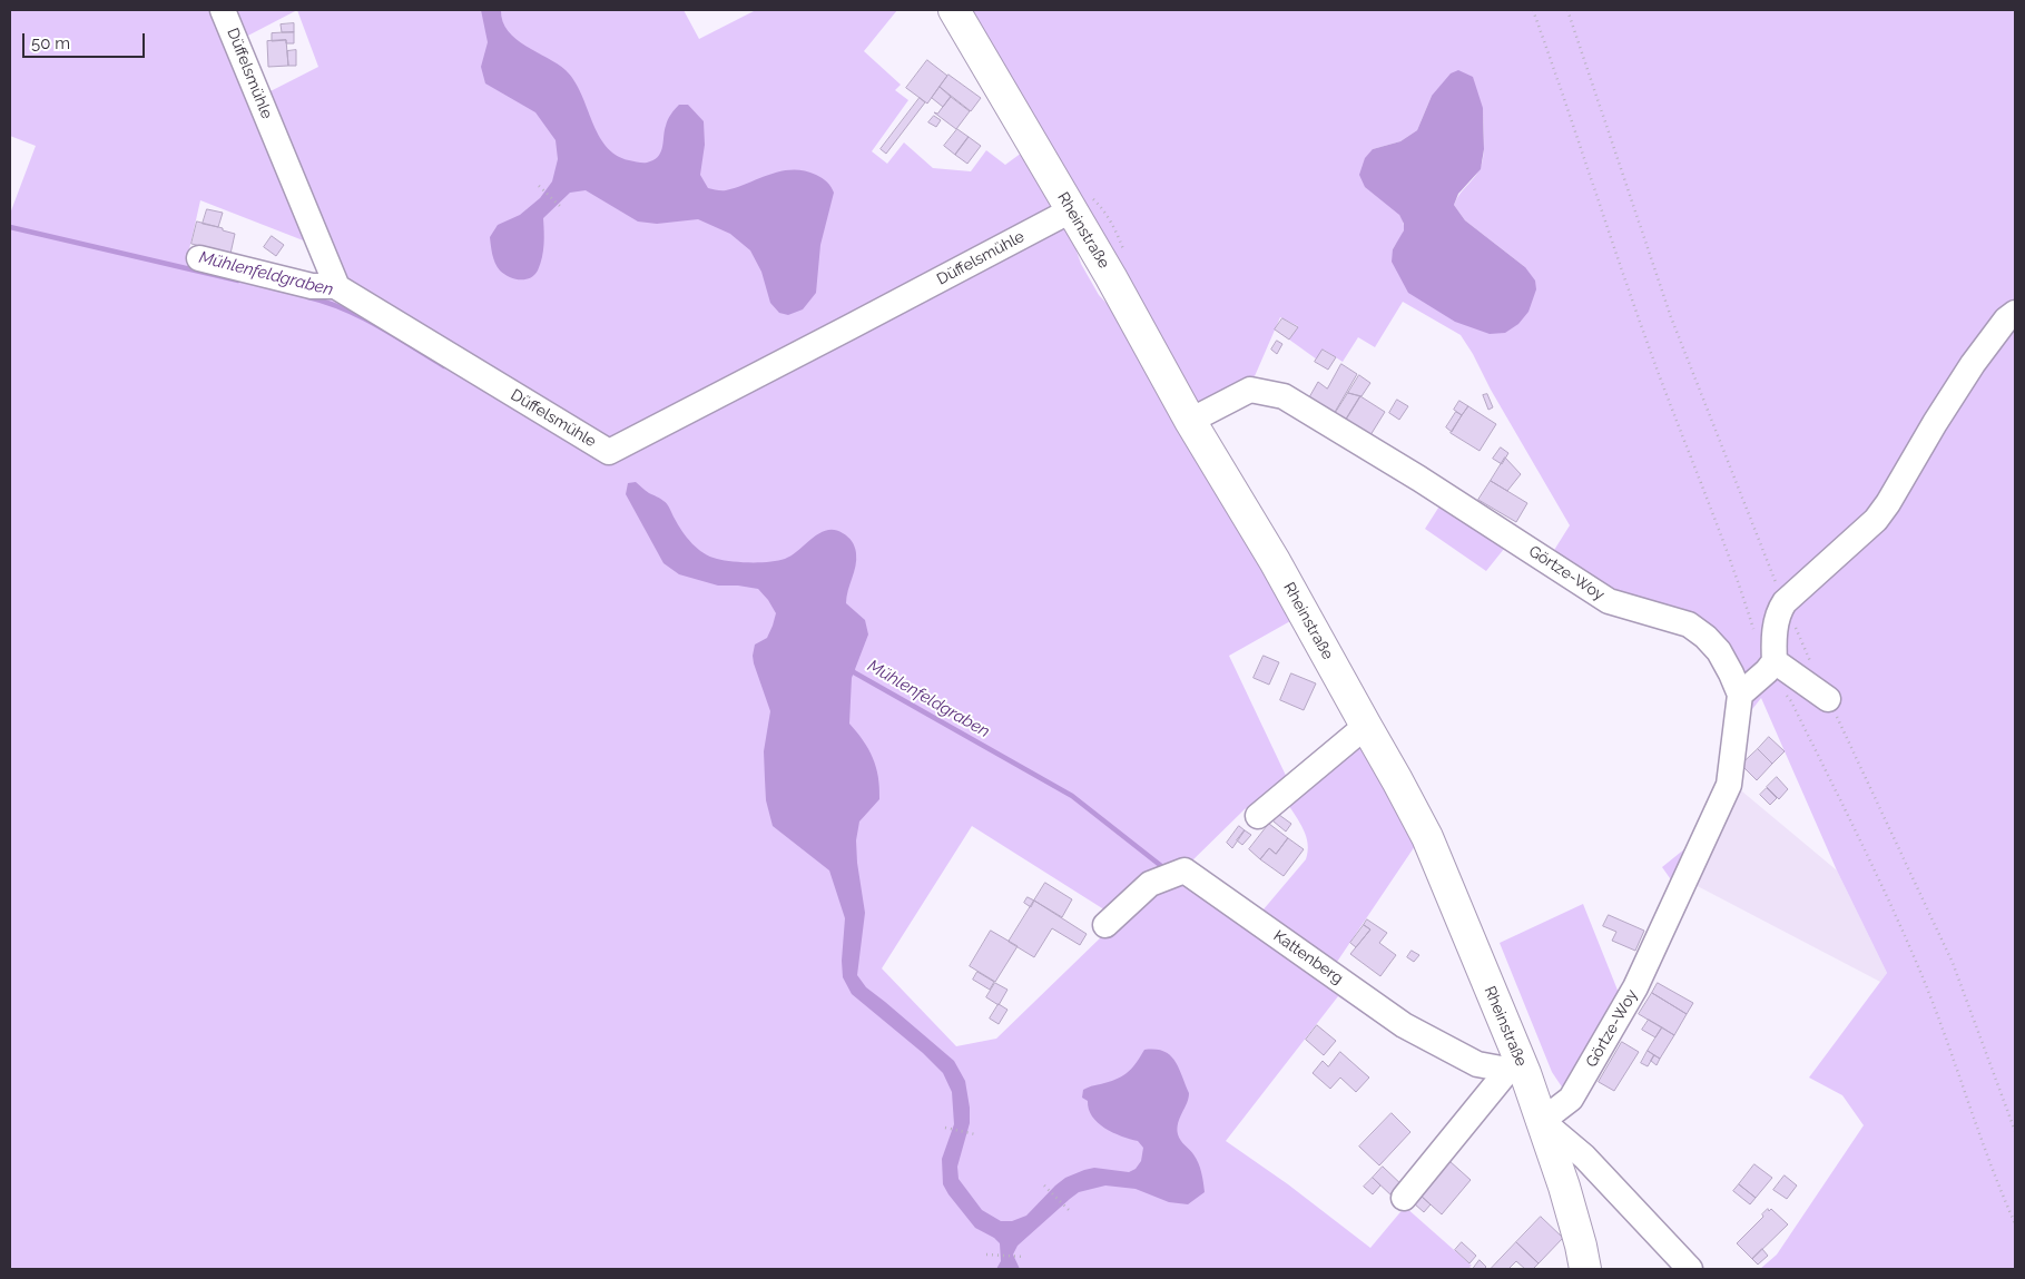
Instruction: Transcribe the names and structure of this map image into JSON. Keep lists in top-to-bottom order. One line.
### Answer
{"streets":{"main road":["Rheinstraße"],"street":["Düffelsmühle","Görtze-Woy","Kattenberg"]},"crossings":[["Düffelsmühle","Rheinstraße"],["Rheinstraße","Görtze-Woy"],["Rheinstraße","Kattenberg"]],"water":["Mühlenfeldgraben"],"scale_bar":"50 m"}
